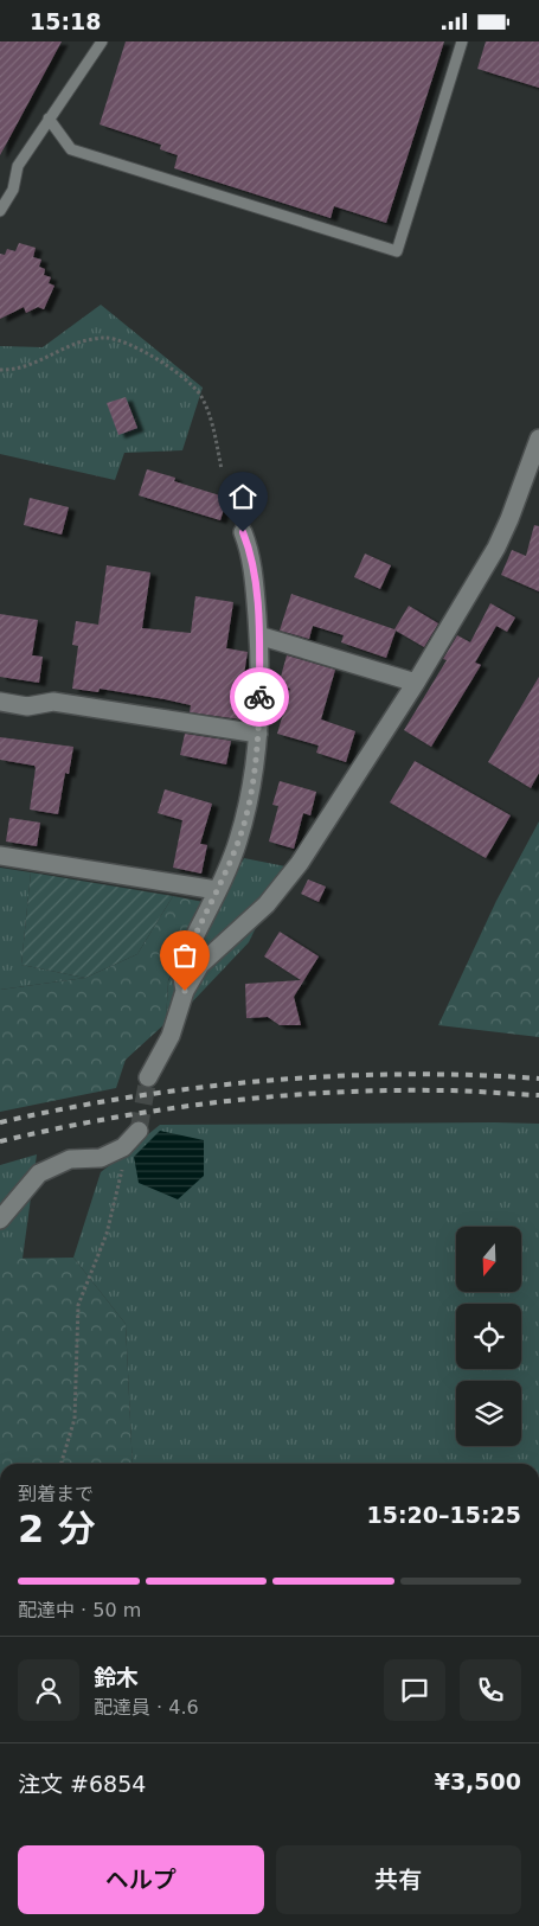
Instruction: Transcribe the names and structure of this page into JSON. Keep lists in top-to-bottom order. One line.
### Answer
{"north":"bottom","page":{"status":"15:18","heading":["2 分","到着まで","15:20–15:25"],"panel":["鈴木","配達員 · 4.6","注文 #6854","¥3,500"],"bar":"配達中 · 50 m","buttons":["ヘルプ","共有"]}}
